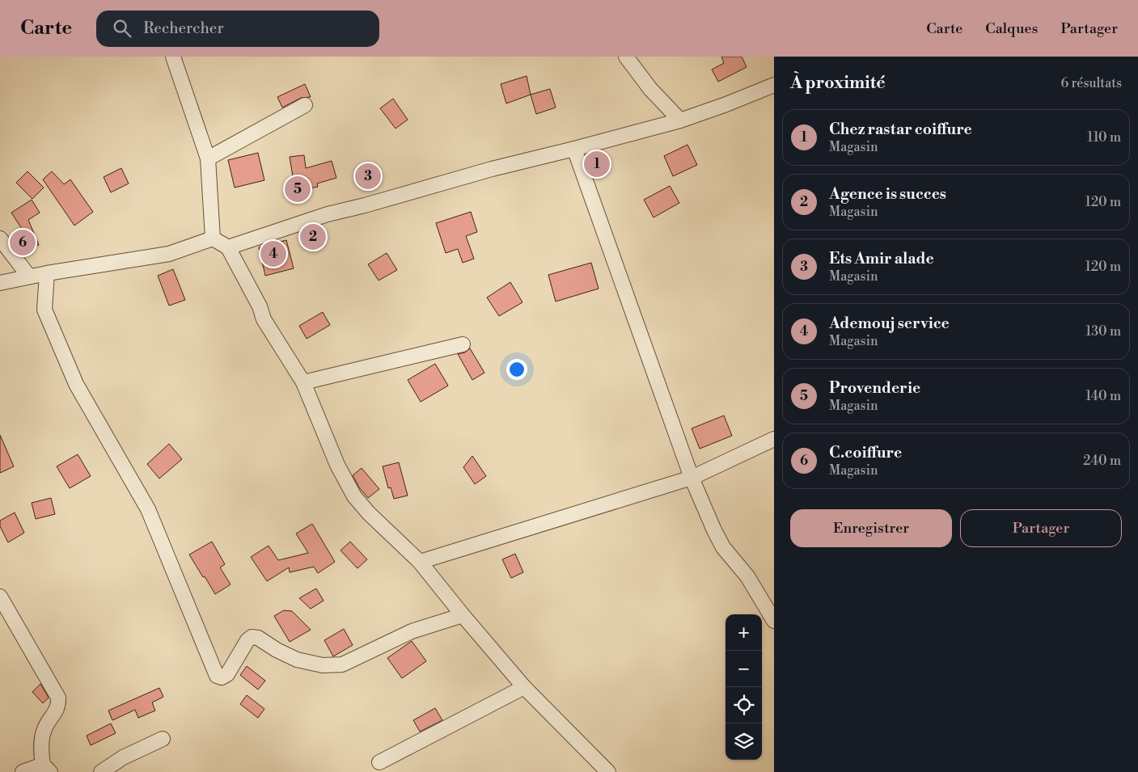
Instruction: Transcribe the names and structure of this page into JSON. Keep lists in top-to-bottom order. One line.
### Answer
{"page":{"header":"Carte","search":"Rechercher","nav":["Carte","Calques","Partager"],"heading":["À proximité","6 résultats"],"list":[{"mark":"1","name":"Chez rastar coiffure","note":"Magasin","value":"110 m"},{"mark":"2","name":"Agence is succes","note":"Magasin","value":"120 m"},{"mark":"3","name":"Ets Amir alade","note":"Magasin","value":"120 m"},{"mark":"4","name":"Ademouj service","note":"Magasin","value":"130 m"},{"mark":"5","name":"Provenderie","note":"Magasin","value":"140 m"},{"mark":"6","name":"C.coiffure","note":"Magasin","value":"240 m"}],"pins":["1","3","5","2","6","4"],"buttons":["Enregistrer","Partager"],"map_buttons":["+","−"]}}
